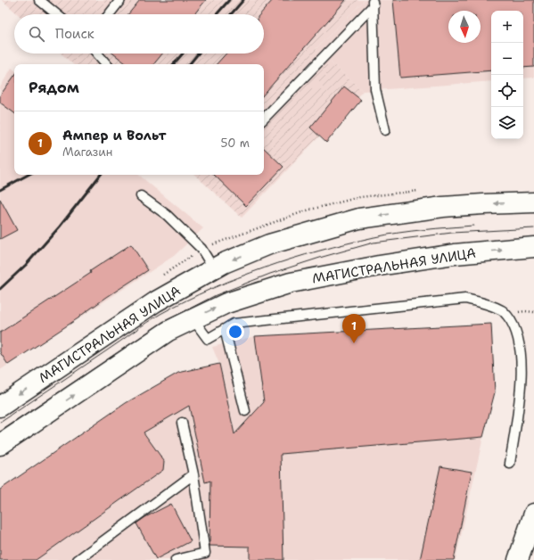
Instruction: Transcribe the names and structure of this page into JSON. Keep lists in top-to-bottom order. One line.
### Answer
{"streets":{"main road":["МАГИСТРАЛЬНАЯ УЛИЦА"]},"north":"bottom","page":{"map_buttons":["+","−"],"search":"Поиск","heading":"Рядом","list":[{"mark":"1","name":"Ампер и Вольт","note":"Магазин","value":"50 m"}],"pins":"1"}}
